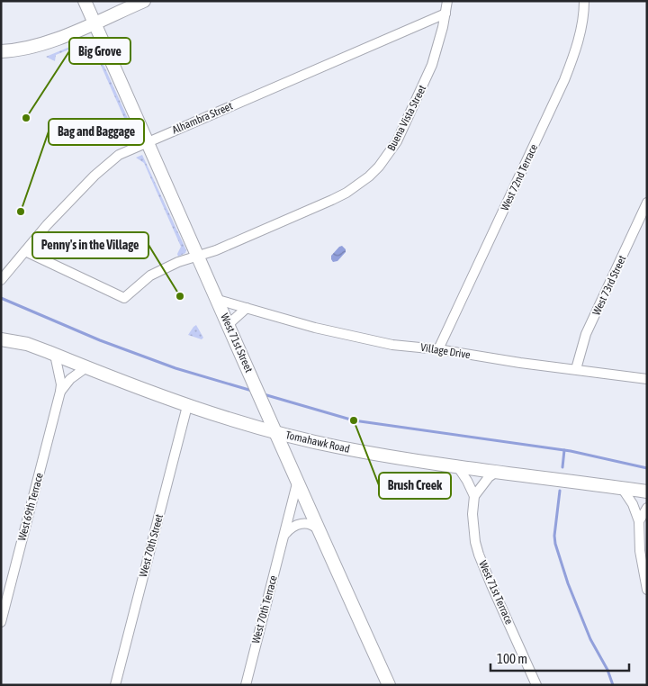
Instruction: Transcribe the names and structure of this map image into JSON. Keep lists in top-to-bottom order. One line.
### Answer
{"streets":{"street":["Alhambra Street","Buena Vista Street","West 72nd Terrace","West 73rd Street","West 71st Street","Village Drive","Tomahawk Road","West 69th Terrace","West 70th Street","West 71st Terrace","West 70th Terrace"]},"crossings":[["Alhambra Street","Buena Vista Street"],["Alhambra Street","West 71st Street"],["Buena Vista Street","West 71st Street"],["West 72nd Terrace","Village Drive"],["West 73rd Street","Village Drive"],["West 71st Street","Village Drive"],["West 71st Street","Tomahawk Road"],["West 71st Street","West 70th Terrace"],["Tomahawk Road","West 69th Terrace"],["Tomahawk Road","West 70th Street"],["Tomahawk Road","West 71st Terrace"]],"places":["Big Grove","Bag and Baggage","Penny's in the Village","Brush Creek"],"scale_bar":"100 m"}
